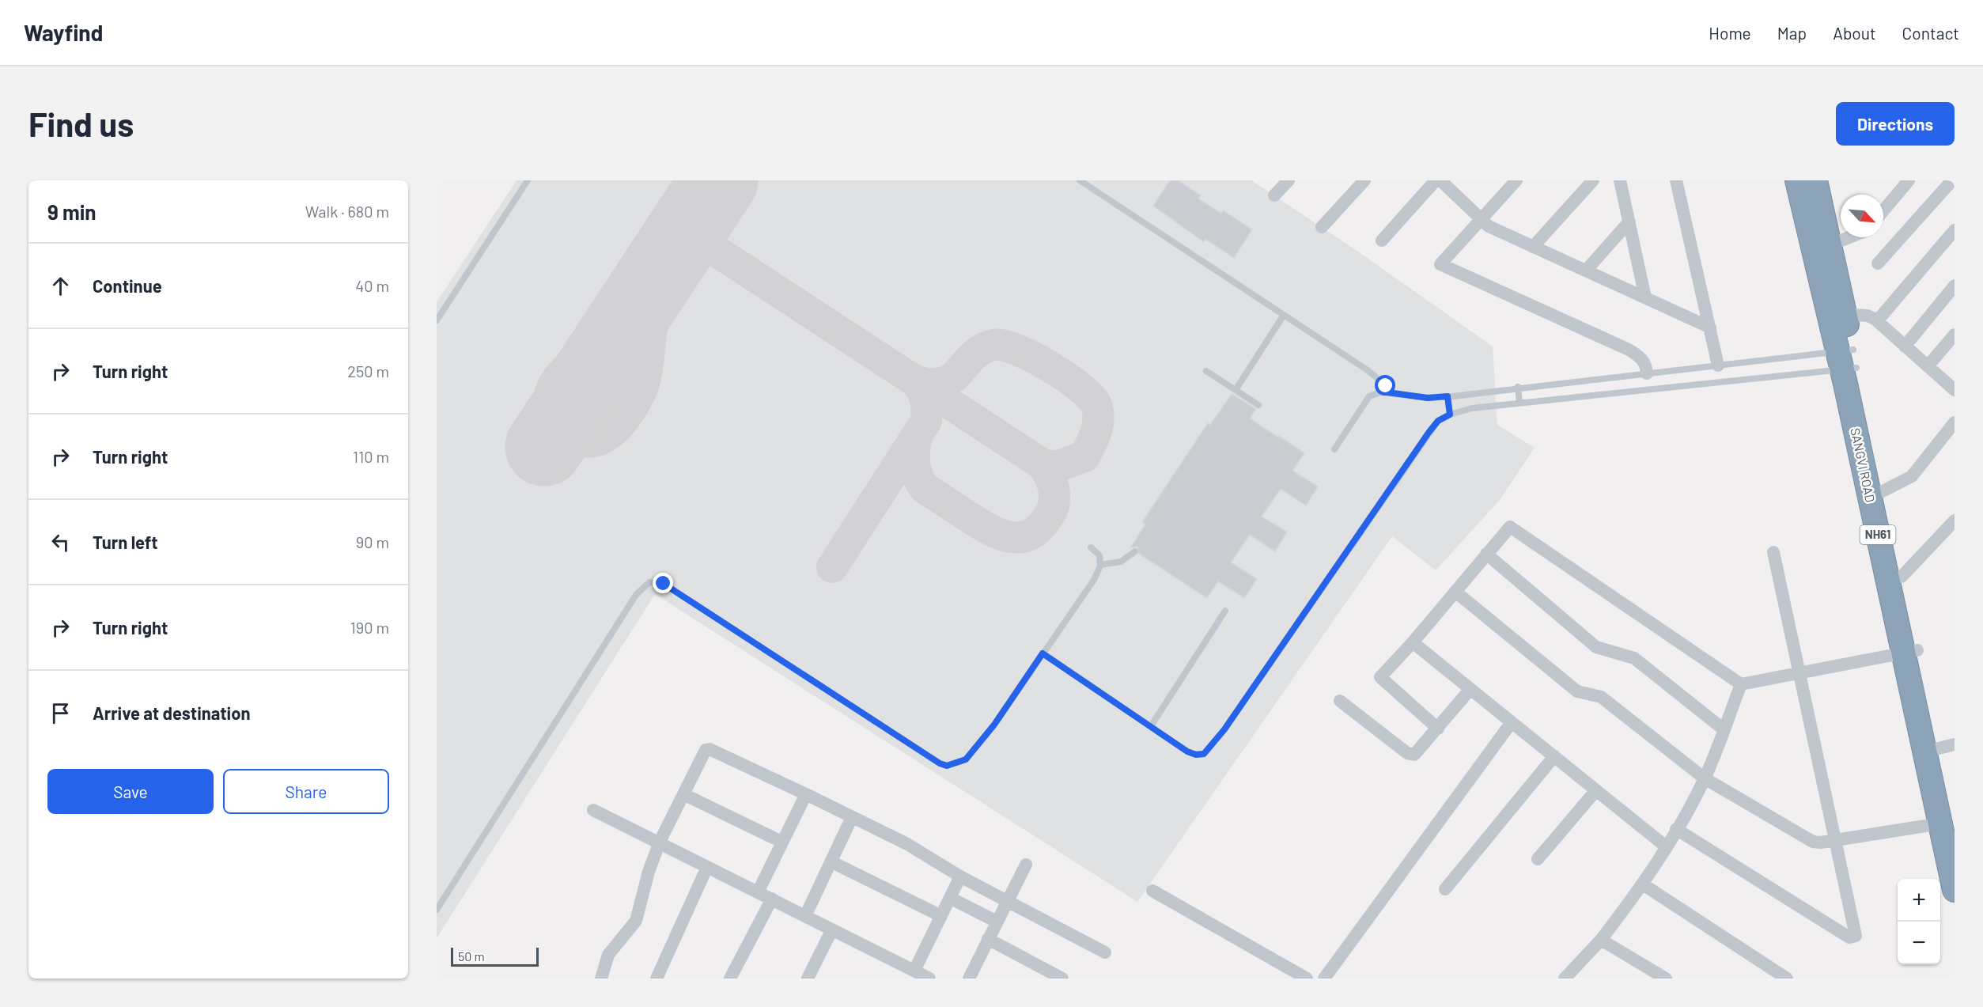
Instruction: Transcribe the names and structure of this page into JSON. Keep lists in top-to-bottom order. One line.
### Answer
{"streets":{"highway":["SANGVI ROAD","NH61"]},"scale_bar":"50 m","north":"bottom right","page":{"header":"Wayfind","nav":["Home","Map","About","Contact"],"buttons":["Directions",["Save","Share"]],"title":"Find us","heading":["9 min","Walk · 680 m"],"list":[["Continue","40 m"],["Turn right","250 m"],["Turn right","110 m"],["Turn left","90 m"],["Turn right","190 m"],"Arrive at destination"],"map_buttons":["+","−"],"scale":"50 m"}}
